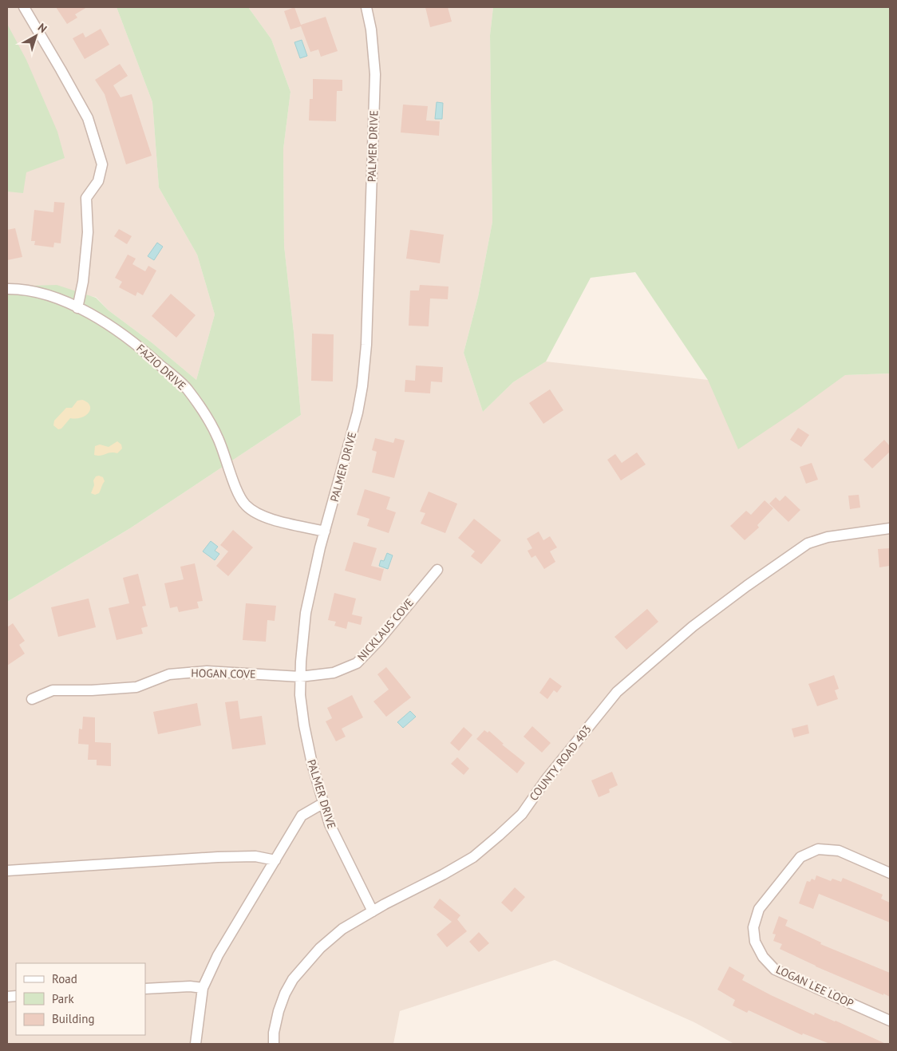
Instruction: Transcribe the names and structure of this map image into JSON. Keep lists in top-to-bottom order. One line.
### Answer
{"streets":{"street":["PALMER DRIVE","FAZIO DRIVE","NICKLAUS COVE","HOGAN COVE","COUNTY ROAD 403","LOGAN LEE LOOP"]},"crossings":[["PALMER DRIVE","FAZIO DRIVE"],["PALMER DRIVE","NICKLAUS COVE"],["PALMER DRIVE","HOGAN COVE"],["PALMER DRIVE","COUNTY ROAD 403"],["NICKLAUS COVE","HOGAN COVE"]],"legend":["Road","Park","Building"],"north":"top right"}
